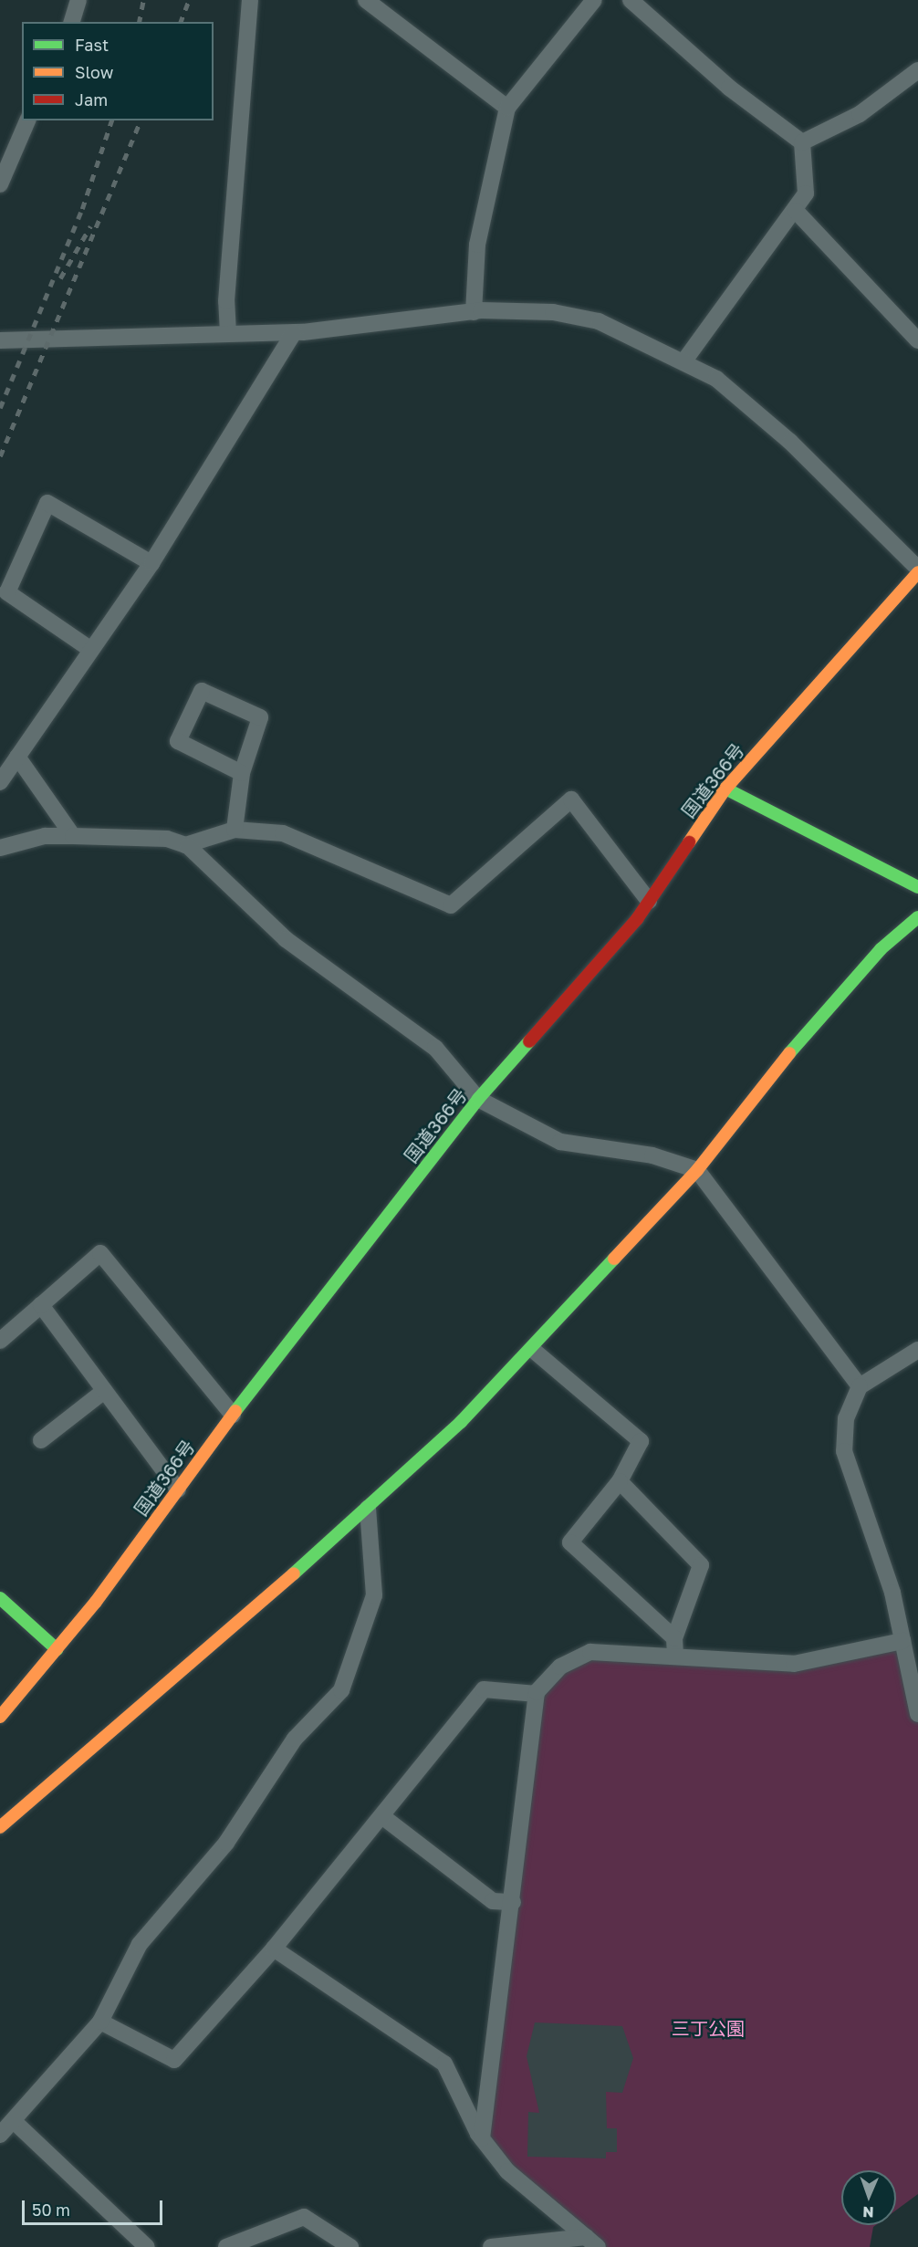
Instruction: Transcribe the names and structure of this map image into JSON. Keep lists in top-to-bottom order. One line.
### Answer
{"streets":{"main road":["国道366号"]},"parks":["三丁公園"],"legend":["Fast","Slow","Jam"],"scale_bar":"50 m","north":"bottom"}
